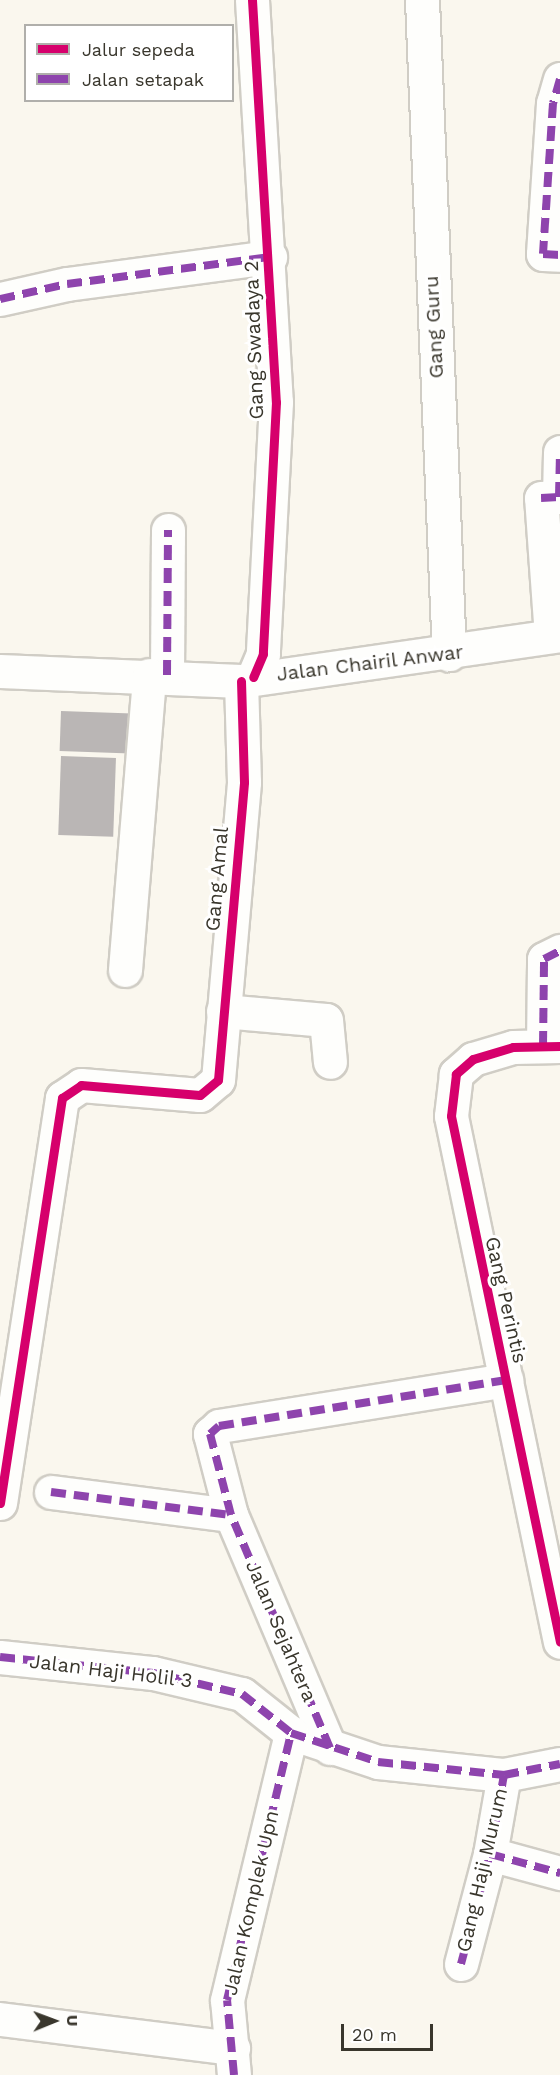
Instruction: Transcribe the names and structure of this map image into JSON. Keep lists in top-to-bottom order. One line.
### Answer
{"streets":{"street":["Gang Guru","Gang Swadaya 2","Jalan Chairil Anwar","Gang Amal","Gang Perintis","Jalan Sejahtera","Jalan Haji Holil 3","Gang Haji Murum","Jalan Komplek Upn"]},"crossings":[["Gang Guru","Jalan Chairil Anwar"],["Gang Swadaya 2","Jalan Chairil Anwar"],["Gang Swadaya 2","Gang Amal"],["Jalan Chairil Anwar","Gang Amal"],["Gang Perintis","Jalan Sejahtera"],["Jalan Sejahtera","Jalan Haji Holil 3"],["Jalan Haji Holil 3","Gang Haji Murum"],["Jalan Haji Holil 3","Jalan Komplek Upn"]],"legend":["Jalur sepeda","Jalan setapak"],"scale_bar":"20 m","north":"right"}
